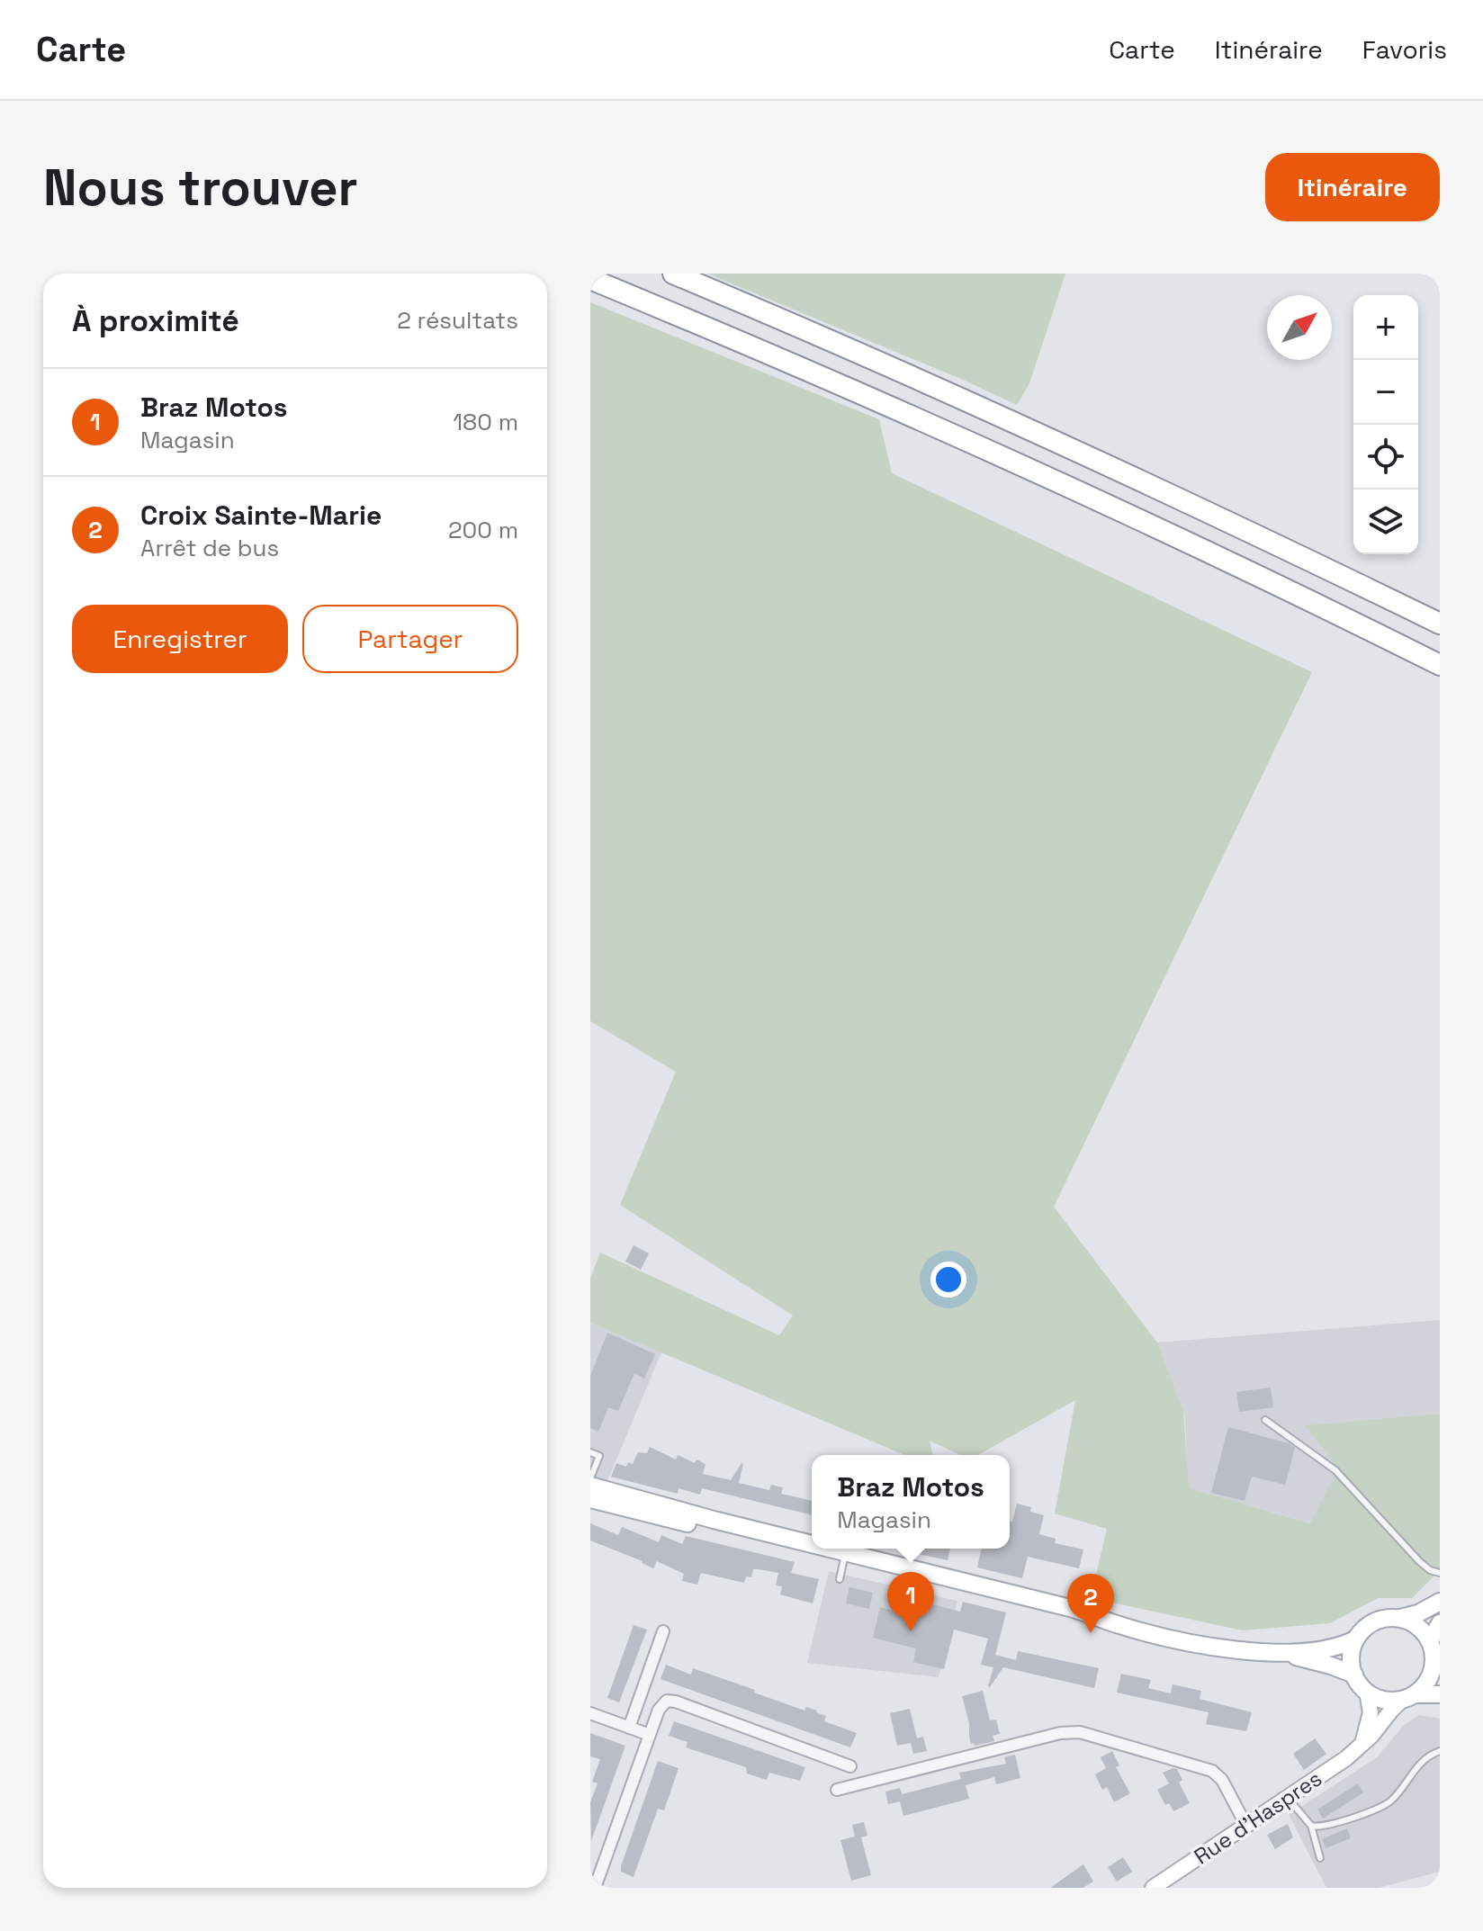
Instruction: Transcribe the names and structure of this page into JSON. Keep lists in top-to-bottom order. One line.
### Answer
{"streets":{"main road":["Rue d'Haspres"]},"north":"top right","page":{"header":"Carte","nav":["Carte","Itinéraire","Favoris"],"buttons":["Itinéraire",["Enregistrer","Partager"]],"title":"Nous trouver","heading":["À proximité","2 résultats"],"map_buttons":["+","−"],"list":[{"mark":"1","name":"Braz Motos","note":"Magasin","value":"180 m"},{"mark":"2","name":"Croix Sainte-Marie","note":"Arrêt de bus","value":"200 m"}],"popup":["Braz Motos","Magasin"],"pins":["1","2"]}}
